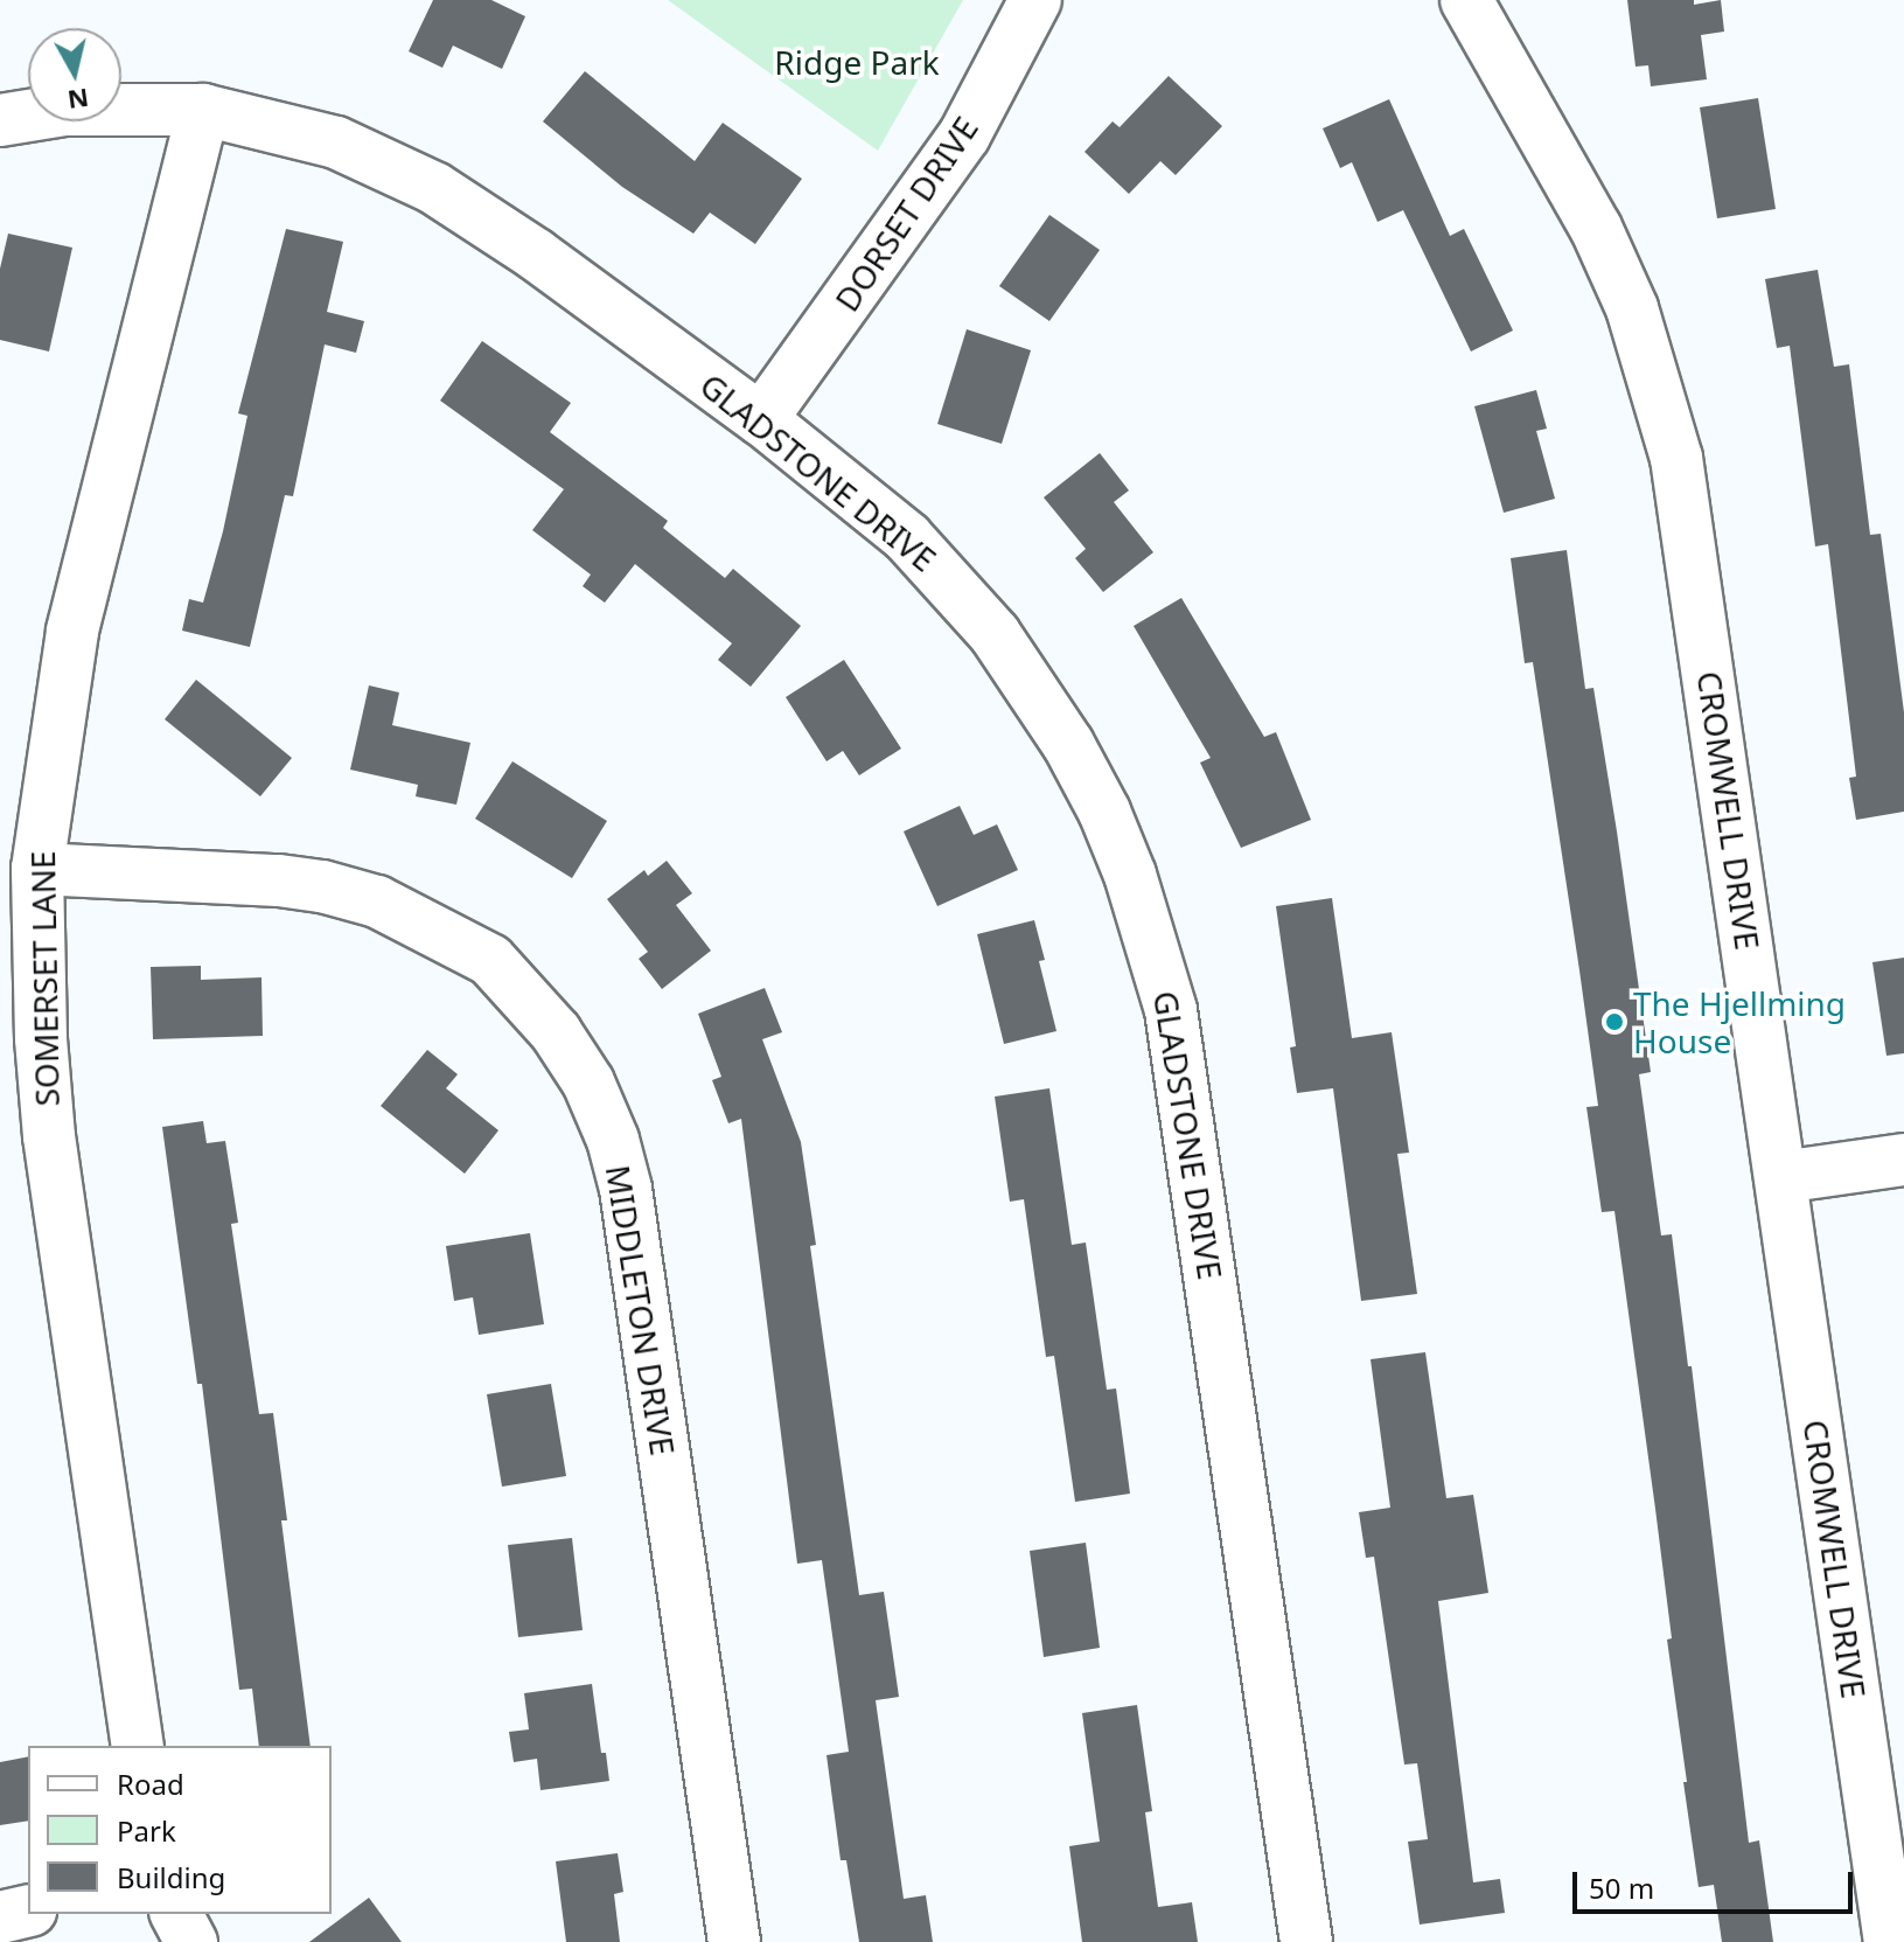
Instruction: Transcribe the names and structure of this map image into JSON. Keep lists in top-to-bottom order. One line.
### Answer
{"streets":{"street":["DORSET DRIVE","GLADSTONE DRIVE","CROMWELL DRIVE","SOMERSET LANE","MIDDLETON DRIVE"]},"crossings":[["DORSET DRIVE","GLADSTONE DRIVE"],["GLADSTONE DRIVE","SOMERSET LANE"],["SOMERSET LANE","MIDDLETON DRIVE"]],"parks":["Ridge Park"],"places":["The Hjellming House"],"legend":["Road","Park","Building"],"scale_bar":"50 m","north":"bottom"}
